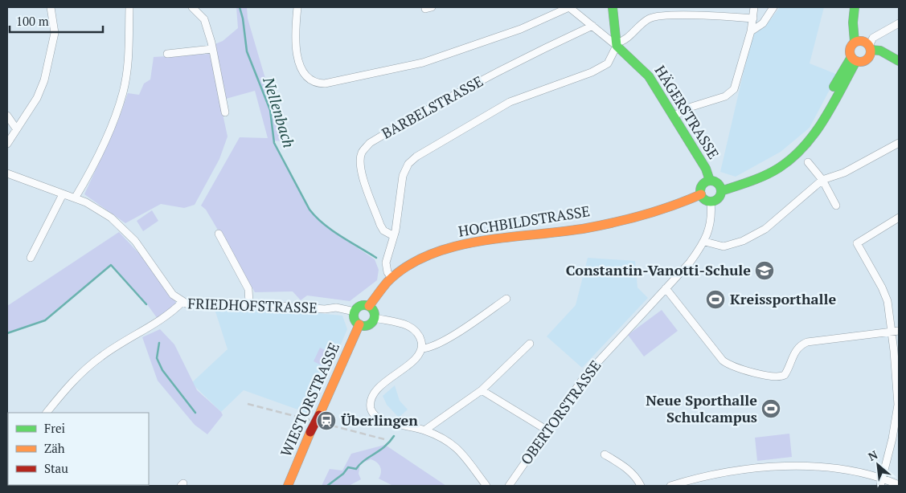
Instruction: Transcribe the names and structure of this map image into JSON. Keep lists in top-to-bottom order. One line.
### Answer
{"streets":{"street":["BARBELSTRASSE","HÄGERSTRASSE","HOCHBILDSTRASSE","FRIEDHOFSTRASSE","WIESTORSTRASSE","OBERTORSTRASSE"]},"crossings":[["HÄGERSTRASSE","HOCHBILDSTRASSE"],["HÄGERSTRASSE","OBERTORSTRASSE"],["HOCHBILDSTRASSE","FRIEDHOFSTRASSE"],["HOCHBILDSTRASSE","WIESTORSTRASSE"],["HOCHBILDSTRASSE","OBERTORSTRASSE"],["FRIEDHOFSTRASSE","WIESTORSTRASSE"]],"water":["Nellenbach"],"places":{"school or university":["Constantin-Vanotti-Schule"],"sports":["Kreissporthalle","Neue Sporthalle Schulcampus"],"station":["Überlingen"]},"legend":["Frei","Zäh","Stau"],"scale_bar":"100 m","north":"top left"}
